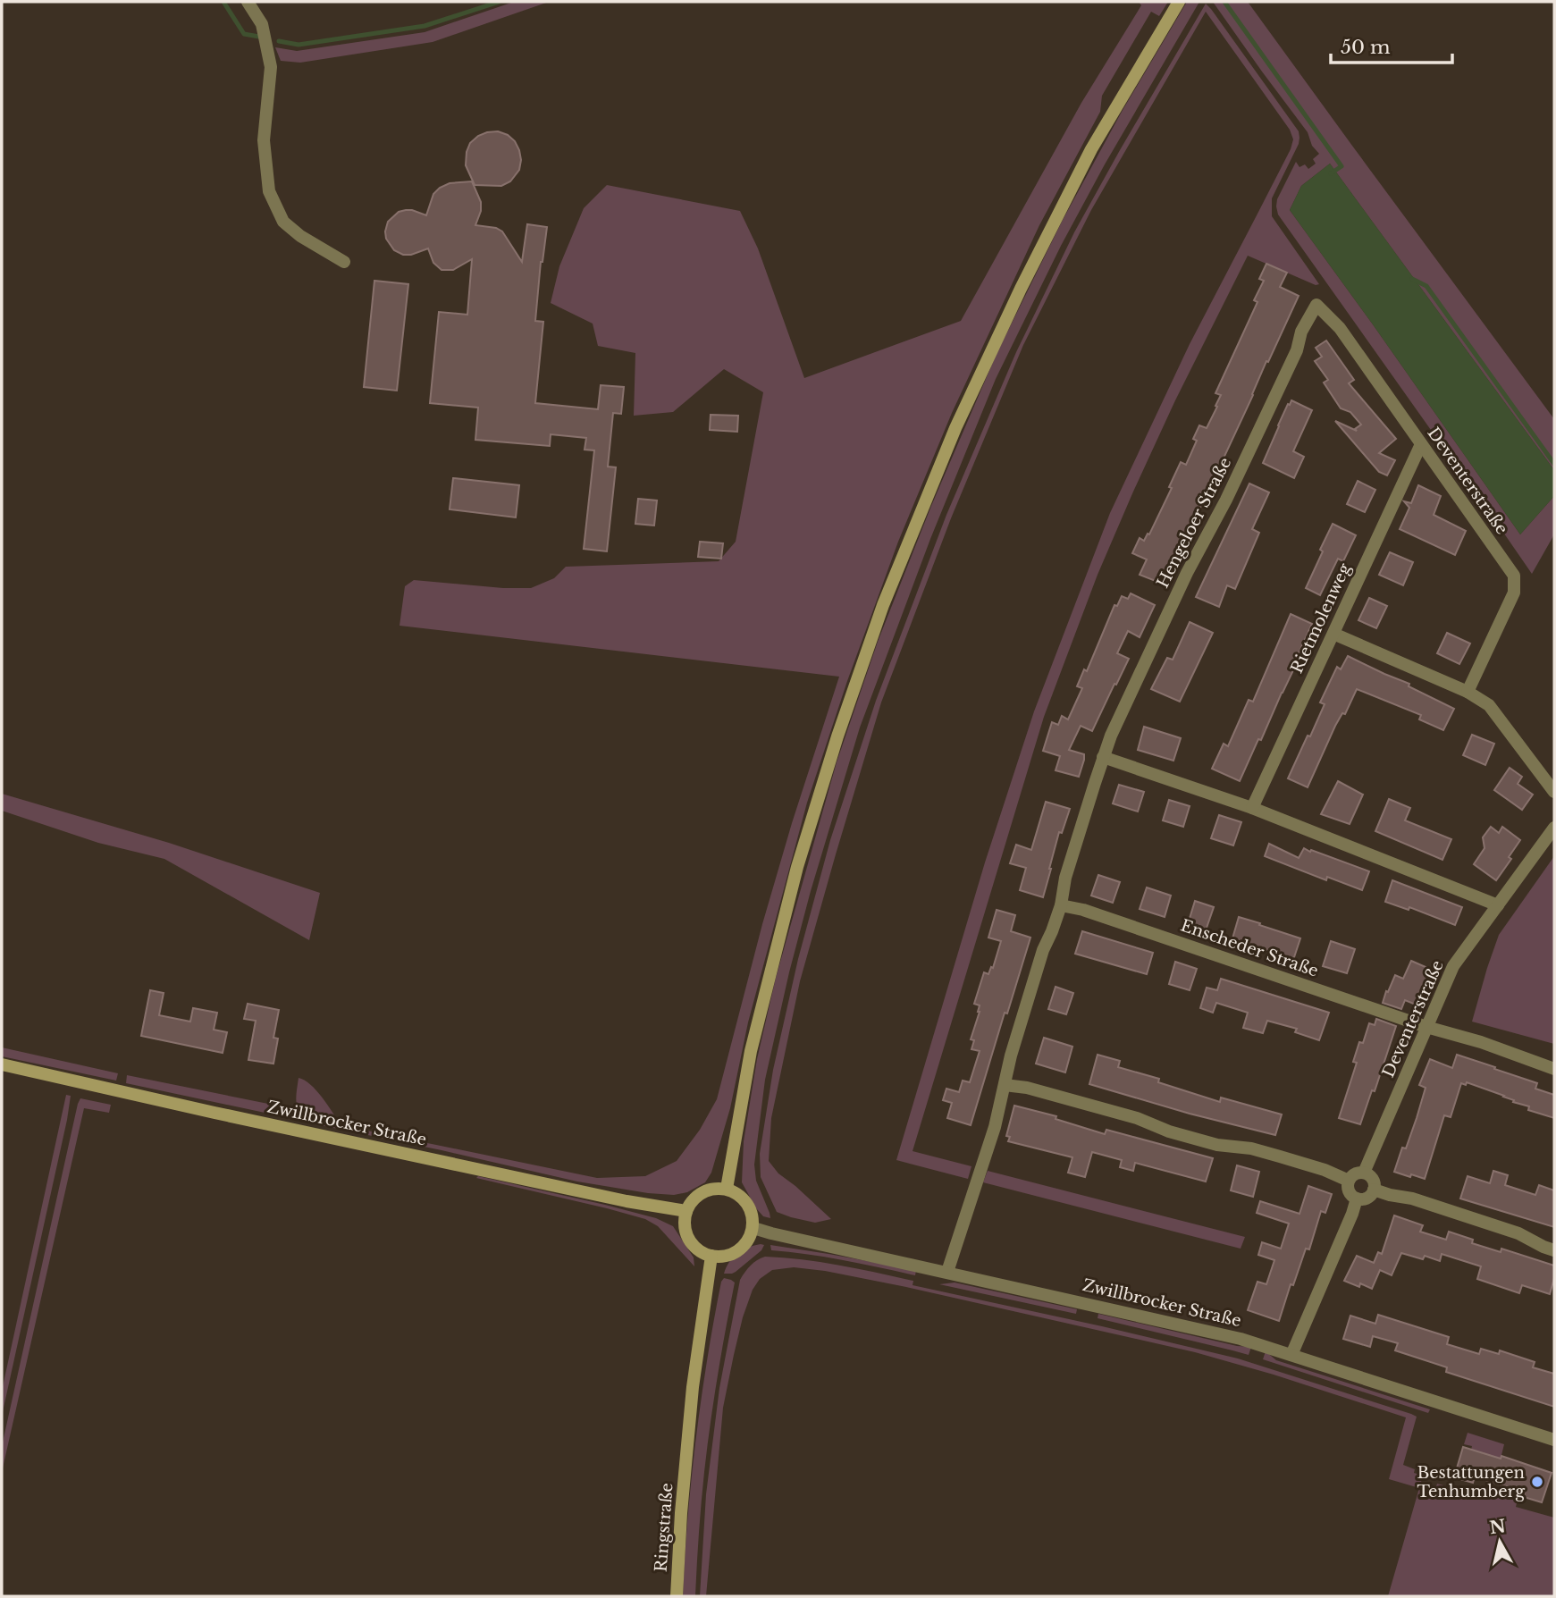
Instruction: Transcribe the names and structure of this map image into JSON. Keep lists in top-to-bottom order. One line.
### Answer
{"streets":{"main road":["Zwillbrocker Straße","Ringstraße"],"street":["Deventerstraße","Hengeloer Straße","Rietmolenweg","Enscheder Straße"]},"crossings":[["Deventerstraße","Hengeloer Straße"],["Deventerstraße","Rietmolenweg"],["Deventerstraße","Enscheder Straße"],["Hengeloer Straße","Enscheder Straße"],["Zwillbrocker Straße","Ringstraße"]],"places":["Bestattungen Tenhumberg"],"scale_bar":"50 m","north":"top"}
